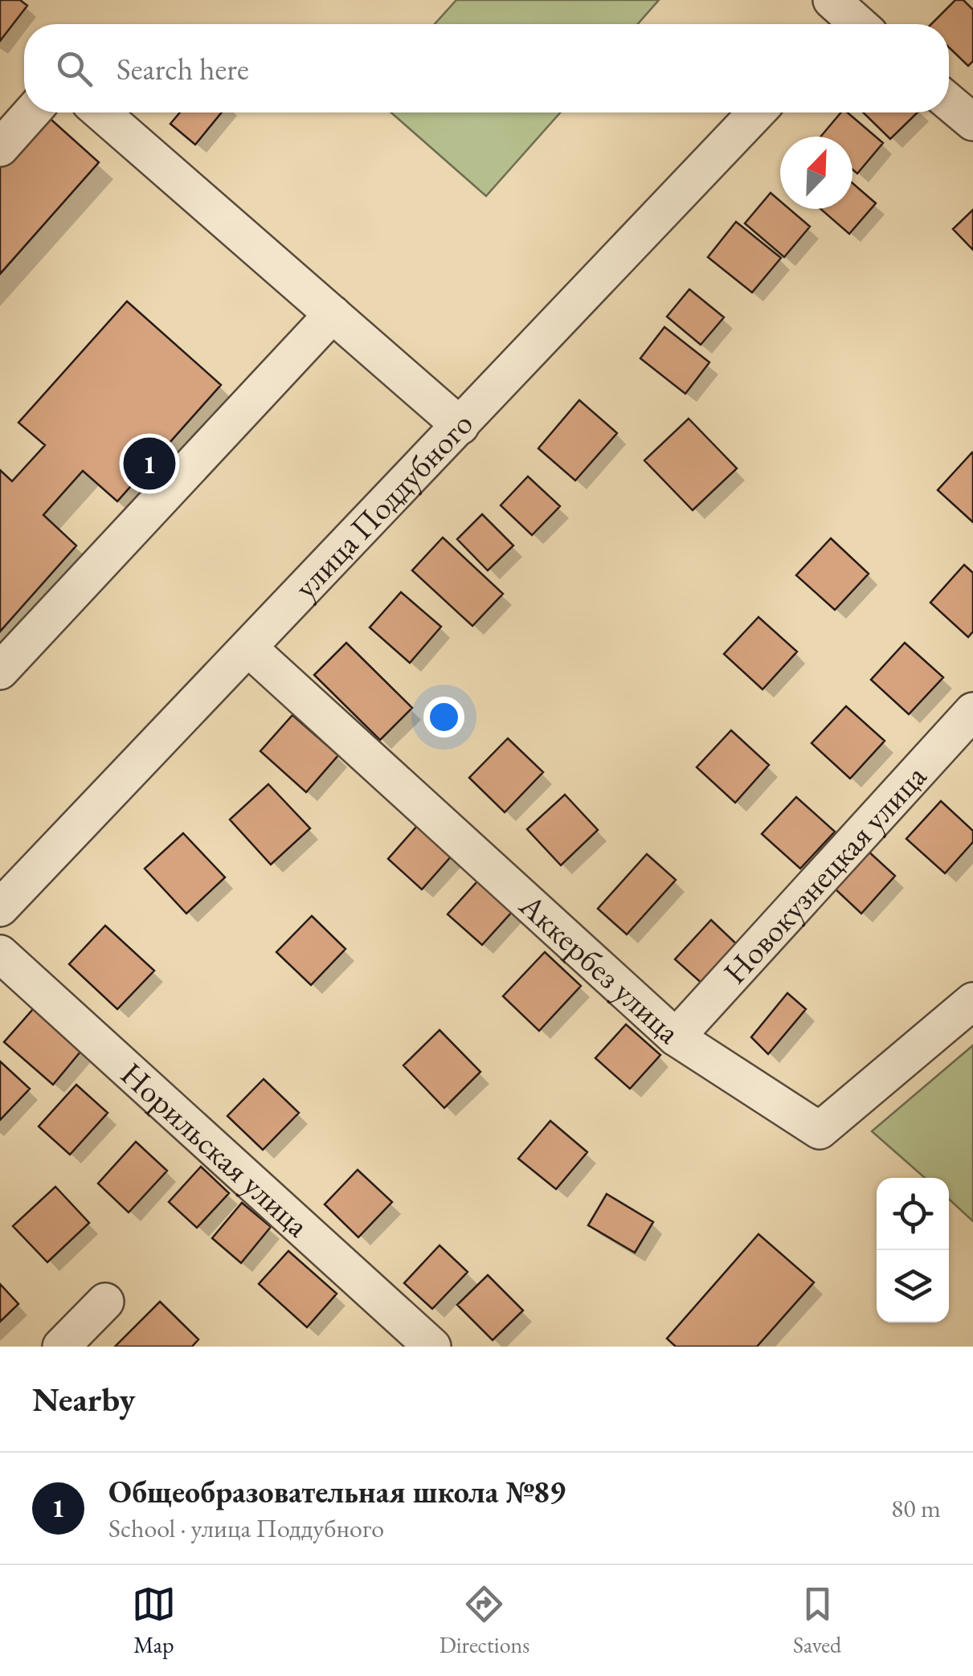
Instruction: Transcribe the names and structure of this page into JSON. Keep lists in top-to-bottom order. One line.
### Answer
{"streets":{"street":["улица Поддубного","Новокузнецкая улица","Аккербез улица","Норильская улица"]},"crossings":[["улица Поддубного","Аккербез улица"],["Новокузнецкая улица","Аккербез улица"]],"north":"top right","page":{"search":"Search here","pins":"1","heading":"Nearby","list":[{"mark":"1","name":"Общеобразовательная школа №89","note":"School · улица Поддубного","value":"80 m"}],"nav":["Map","Directions","Saved"]}}
